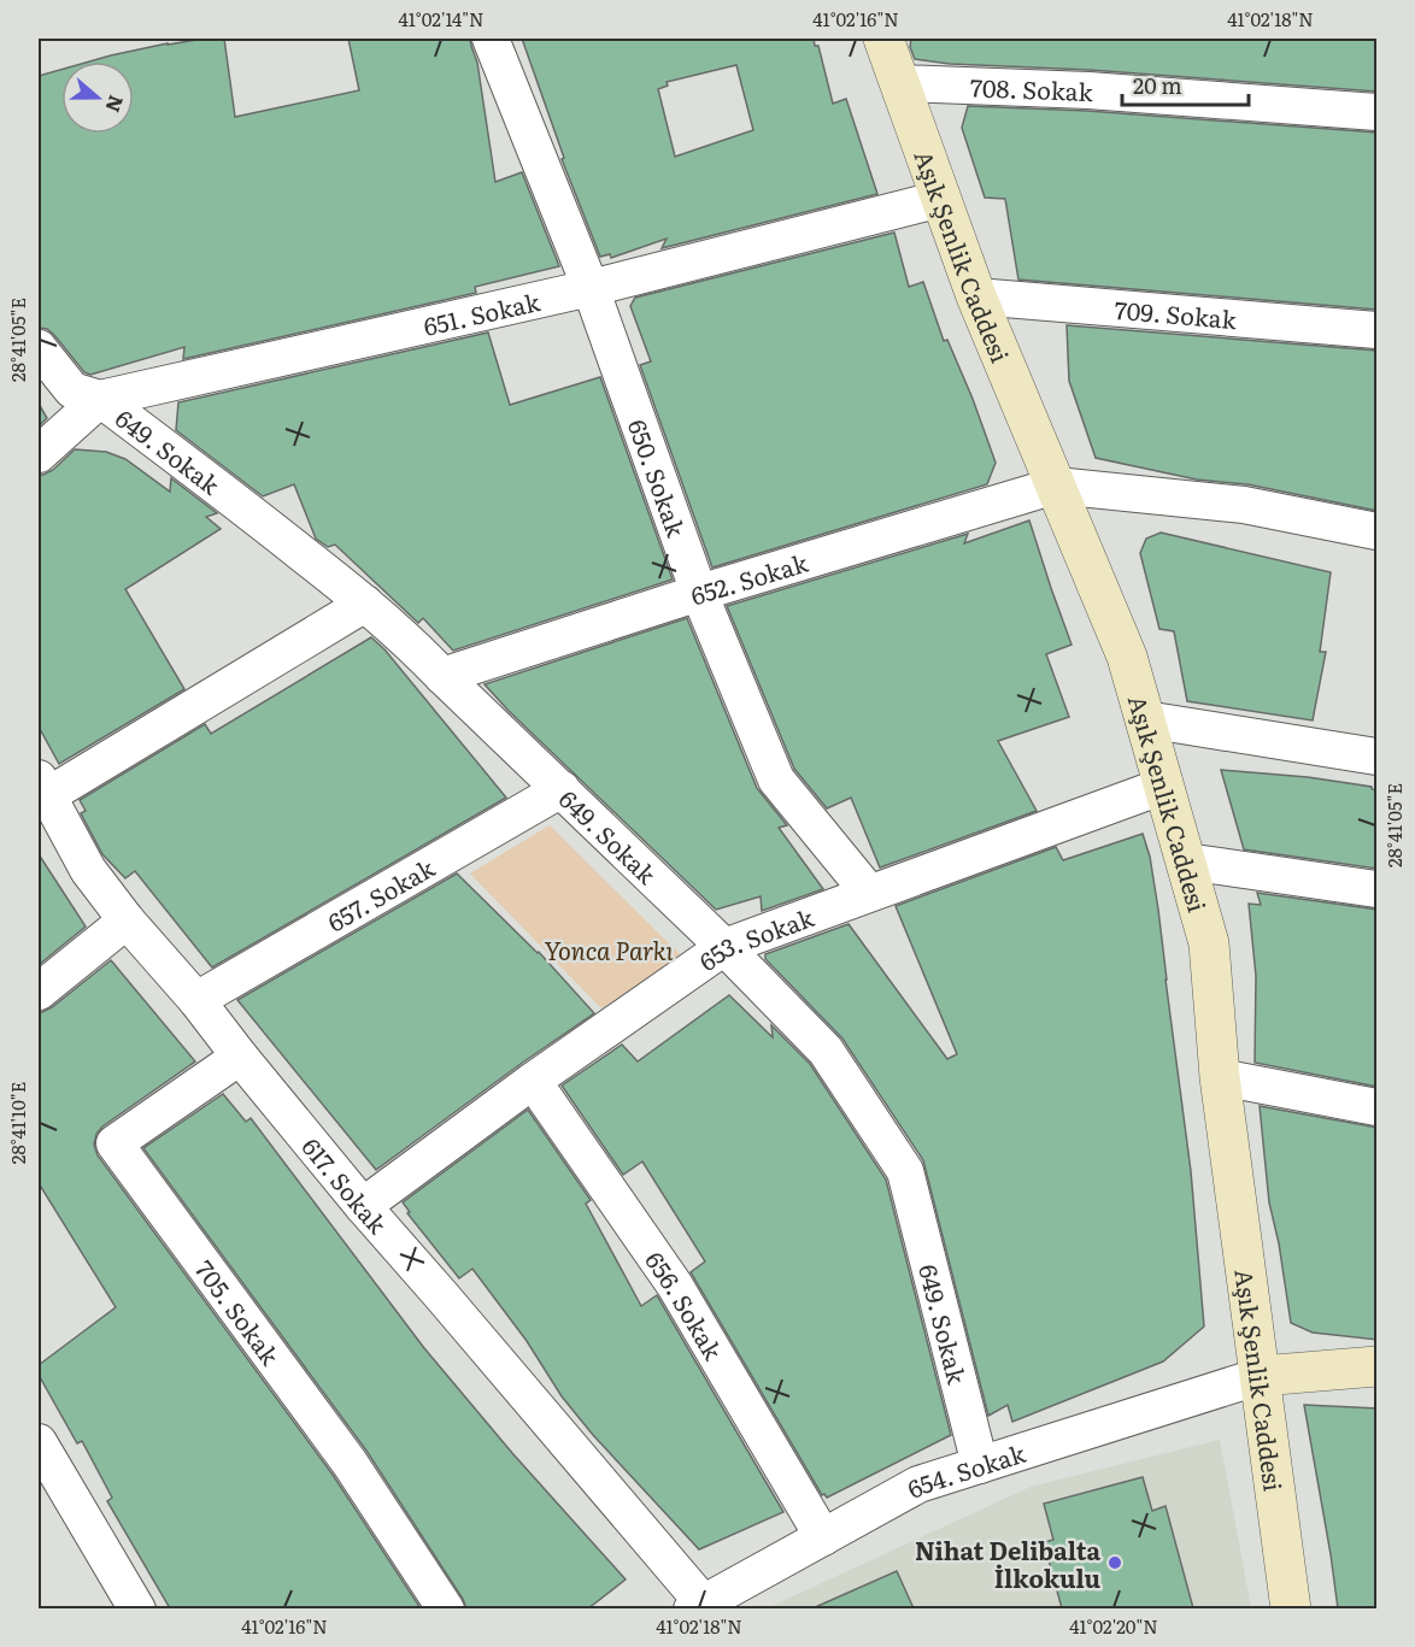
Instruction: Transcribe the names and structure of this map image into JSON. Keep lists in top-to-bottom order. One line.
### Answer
{"streets":{"street":["708. Sokak","Aşık Şenlik Caddesi","651. Sokak","709. Sokak","649. Sokak","650. Sokak","652. Sokak","657. Sokak","653. Sokak","617. Sokak","656. Sokak","705. Sokak","654. Sokak"]},"crossings":[["708. Sokak","Aşık Şenlik Caddesi"],["Aşık Şenlik Caddesi","651. Sokak"],["Aşık Şenlik Caddesi","709. Sokak"],["Aşık Şenlik Caddesi","652. Sokak"],["Aşık Şenlik Caddesi","653. Sokak"],["Aşık Şenlik Caddesi","654. Sokak"],["651. Sokak","649. Sokak"],["651. Sokak","650. Sokak"],["649. Sokak","652. Sokak"],["649. Sokak","657. Sokak"],["649. Sokak","653. Sokak"],["649. Sokak","654. Sokak"],["650. Sokak","652. Sokak"],["650. Sokak","653. Sokak"],["657. Sokak","617. Sokak"],["653. Sokak","617. Sokak"],["653. Sokak","656. Sokak"],["617. Sokak","705. Sokak"],["617. Sokak","654. Sokak"],["656. Sokak","654. Sokak"]],"parks":["Yonca Parkı"],"places":["Nihat Delibalta İlkokulu"],"scale_bar":"20 m","north":"right","coordinates":["41°02'14\"N","41°02'16\"N","41°02'18\"N","28°41'05\"E","28°41'10\"E","41°02'20\"N"]}
